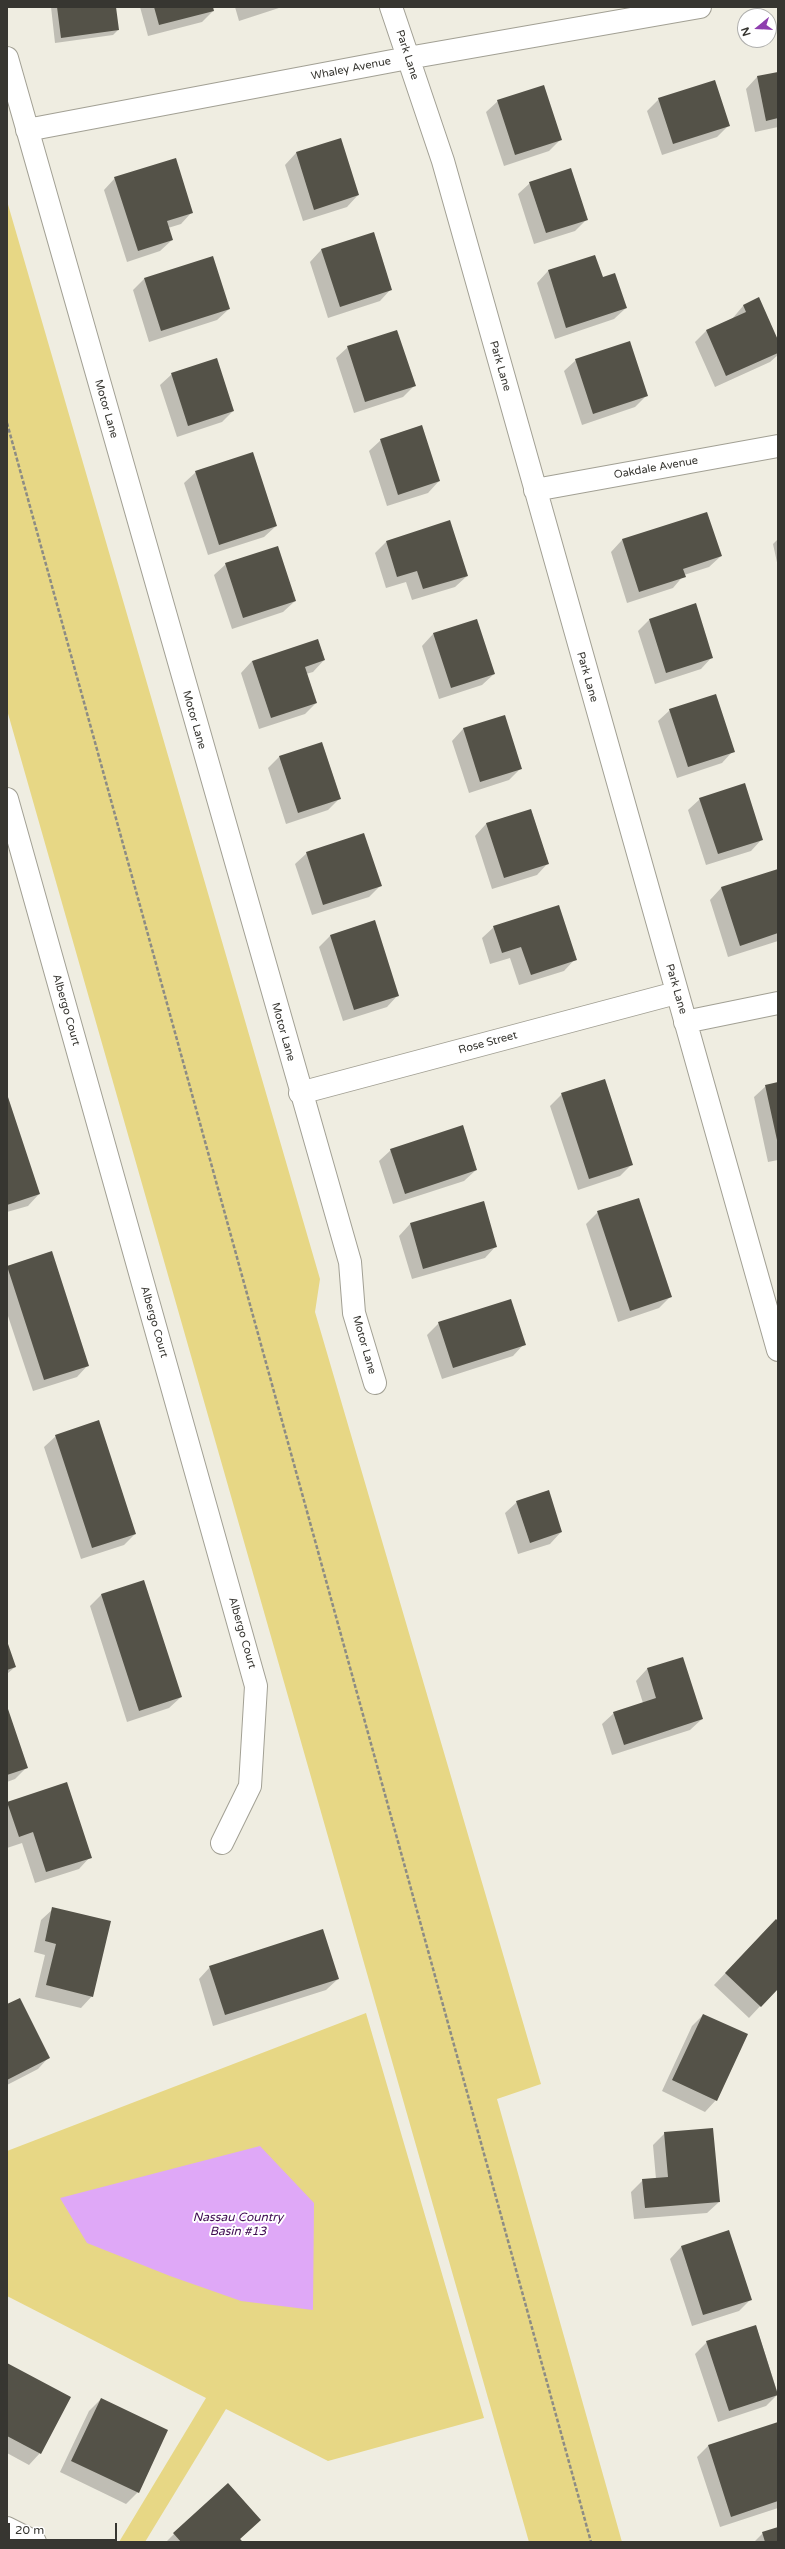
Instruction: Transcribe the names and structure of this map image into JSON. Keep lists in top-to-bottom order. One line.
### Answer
{"streets":{"street":["Park Lane","Whaley Avenue","Motor Lane","Oakdale Avenue","Albergo Court","Rose Street"]},"crossings":[["Park Lane","Whaley Avenue"],["Park Lane","Oakdale Avenue"],["Park Lane","Rose Street"],["Whaley Avenue","Motor Lane"],["Motor Lane","Rose Street"]],"water":["Nassau Country Basin #13"],"scale_bar":"20 m","north":"left"}
